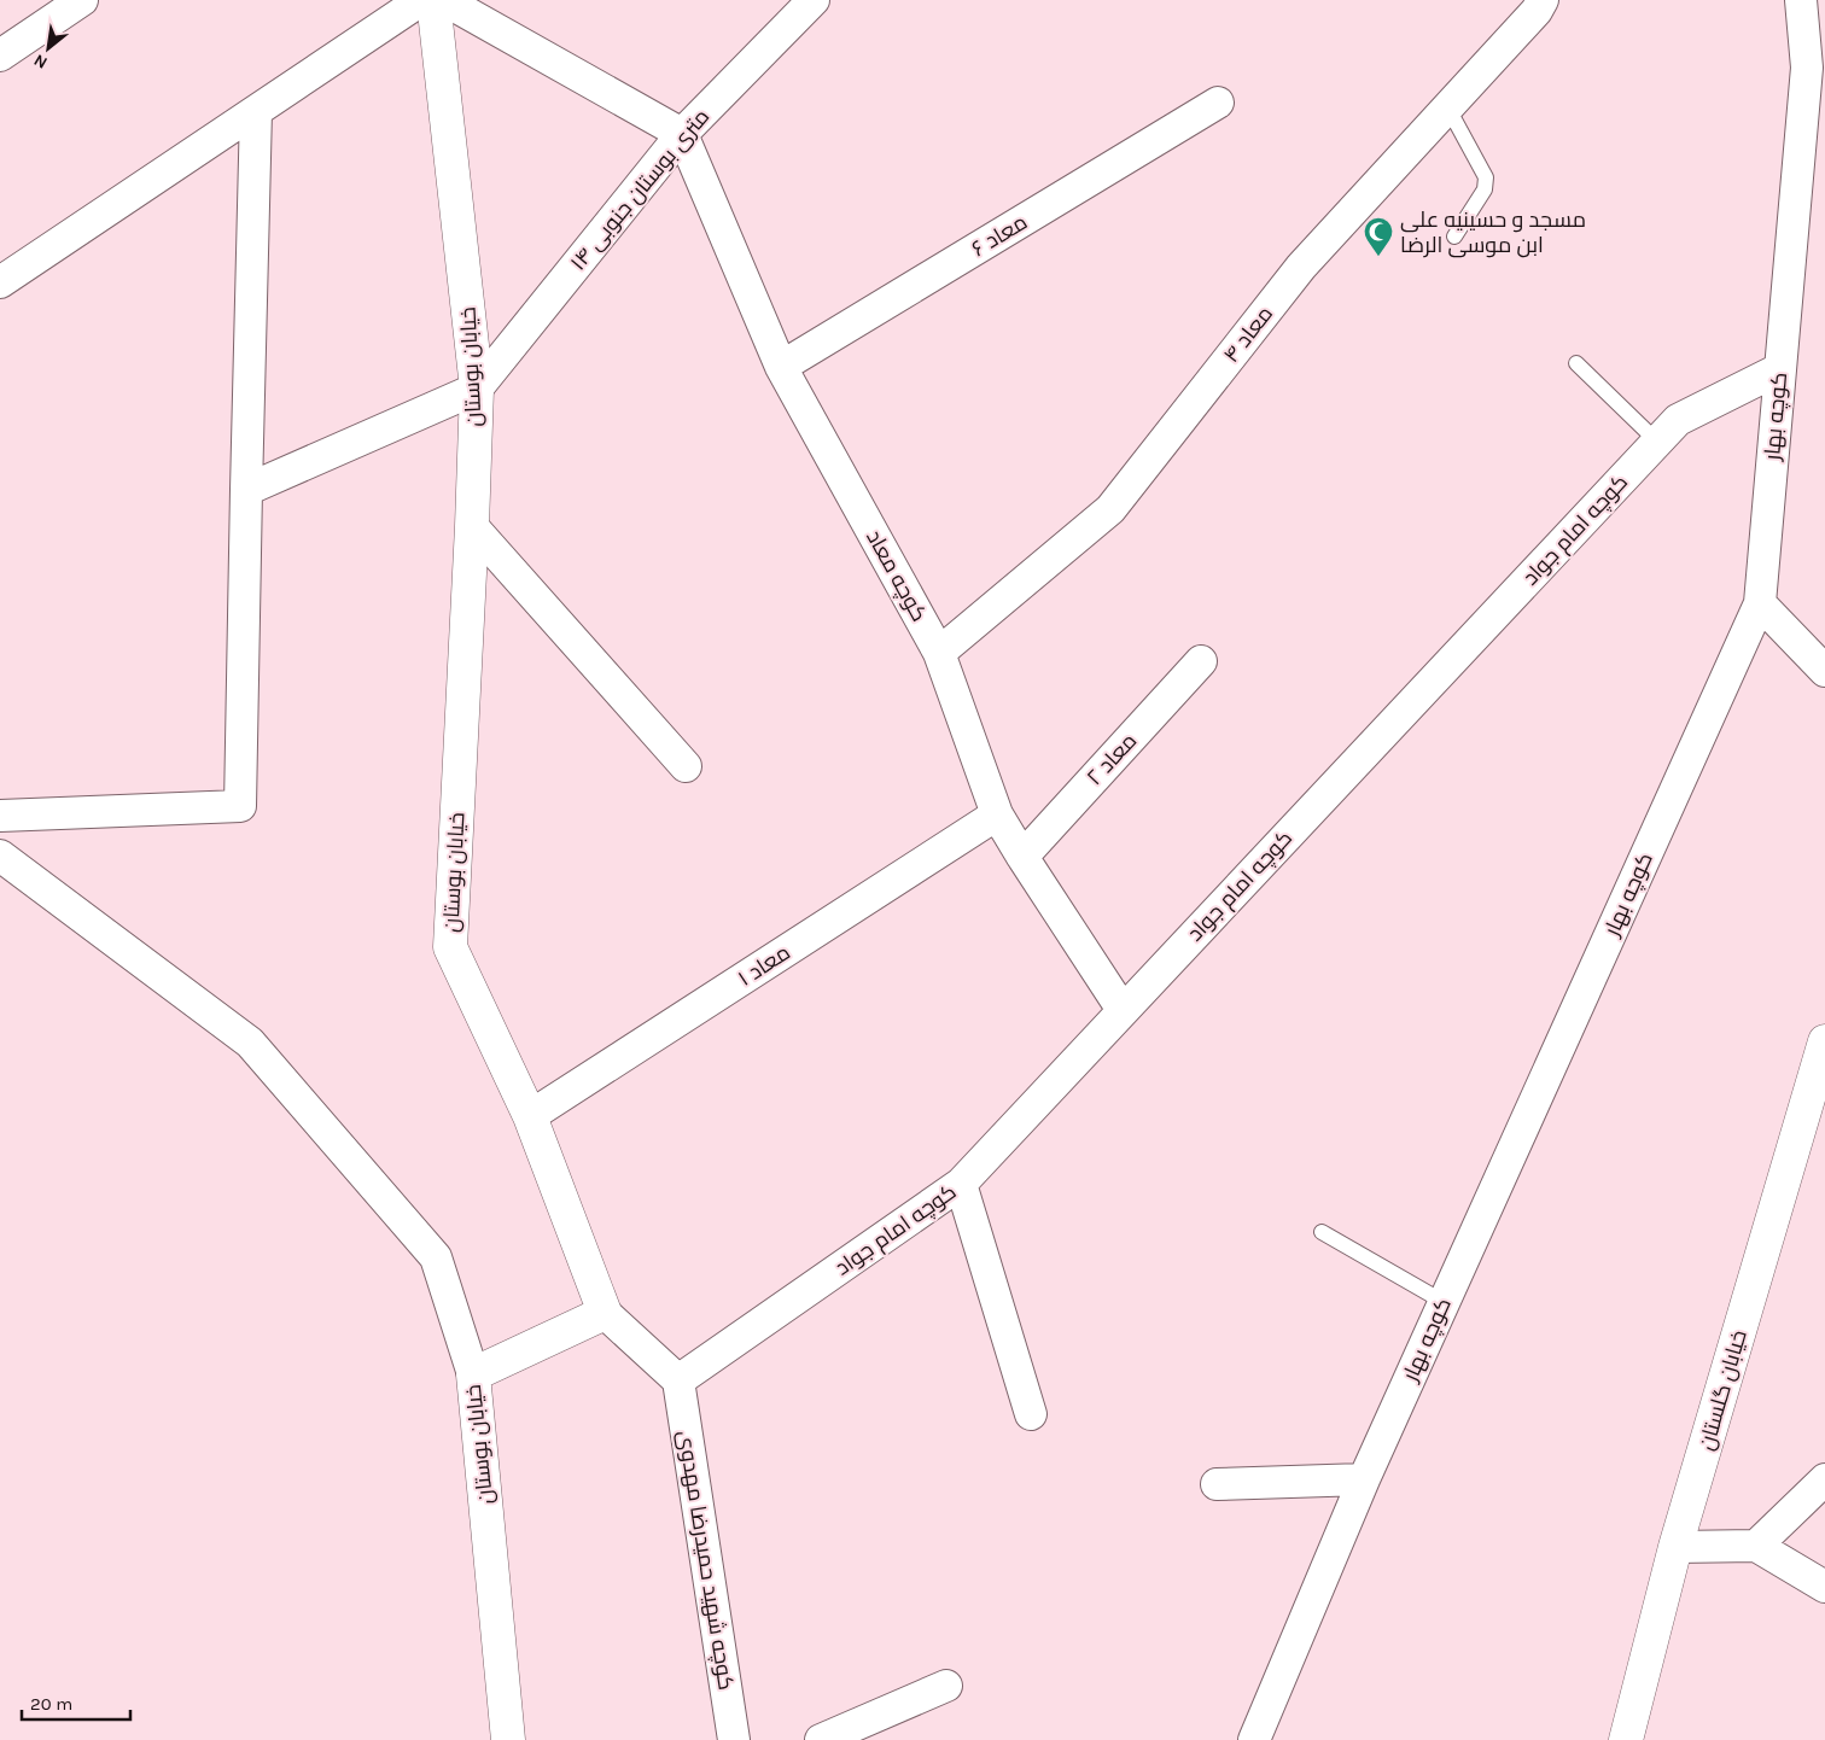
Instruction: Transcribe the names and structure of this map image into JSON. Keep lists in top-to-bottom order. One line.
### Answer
{"streets":{"street":["۱۴ متری بوستان جنوبی","معاد ۶","معاد ۴","خیابان بوستان","کوچه بهار","کوچه امام جواد","کوچه معاد","معاد ۲","معاد ۱","خیابان گلستان","کوچه شهید حمیدرضا مهدوی"]},"crossings":[["۱۴ متری بوستان جنوبی","خیابان بوستان"],["۱۴ متری بوستان جنوبی","کوچه معاد"],["معاد ۶","کوچه معاد"],["معاد ۴","کوچه معاد"],["خیابان بوستان","معاد ۱"],["کوچه بهار","کوچه امام جواد"],["کوچه امام جواد","کوچه معاد"],["کوچه امام جواد","کوچه شهید حمیدرضا مهدوی"],["کوچه معاد","معاد ۲"],["کوچه معاد","معاد ۱"]],"places":{"mosque":["مسجد و حسینیه علی ابن موسی الرضا"]},"scale_bar":"20 m","north":"bottom left"}
